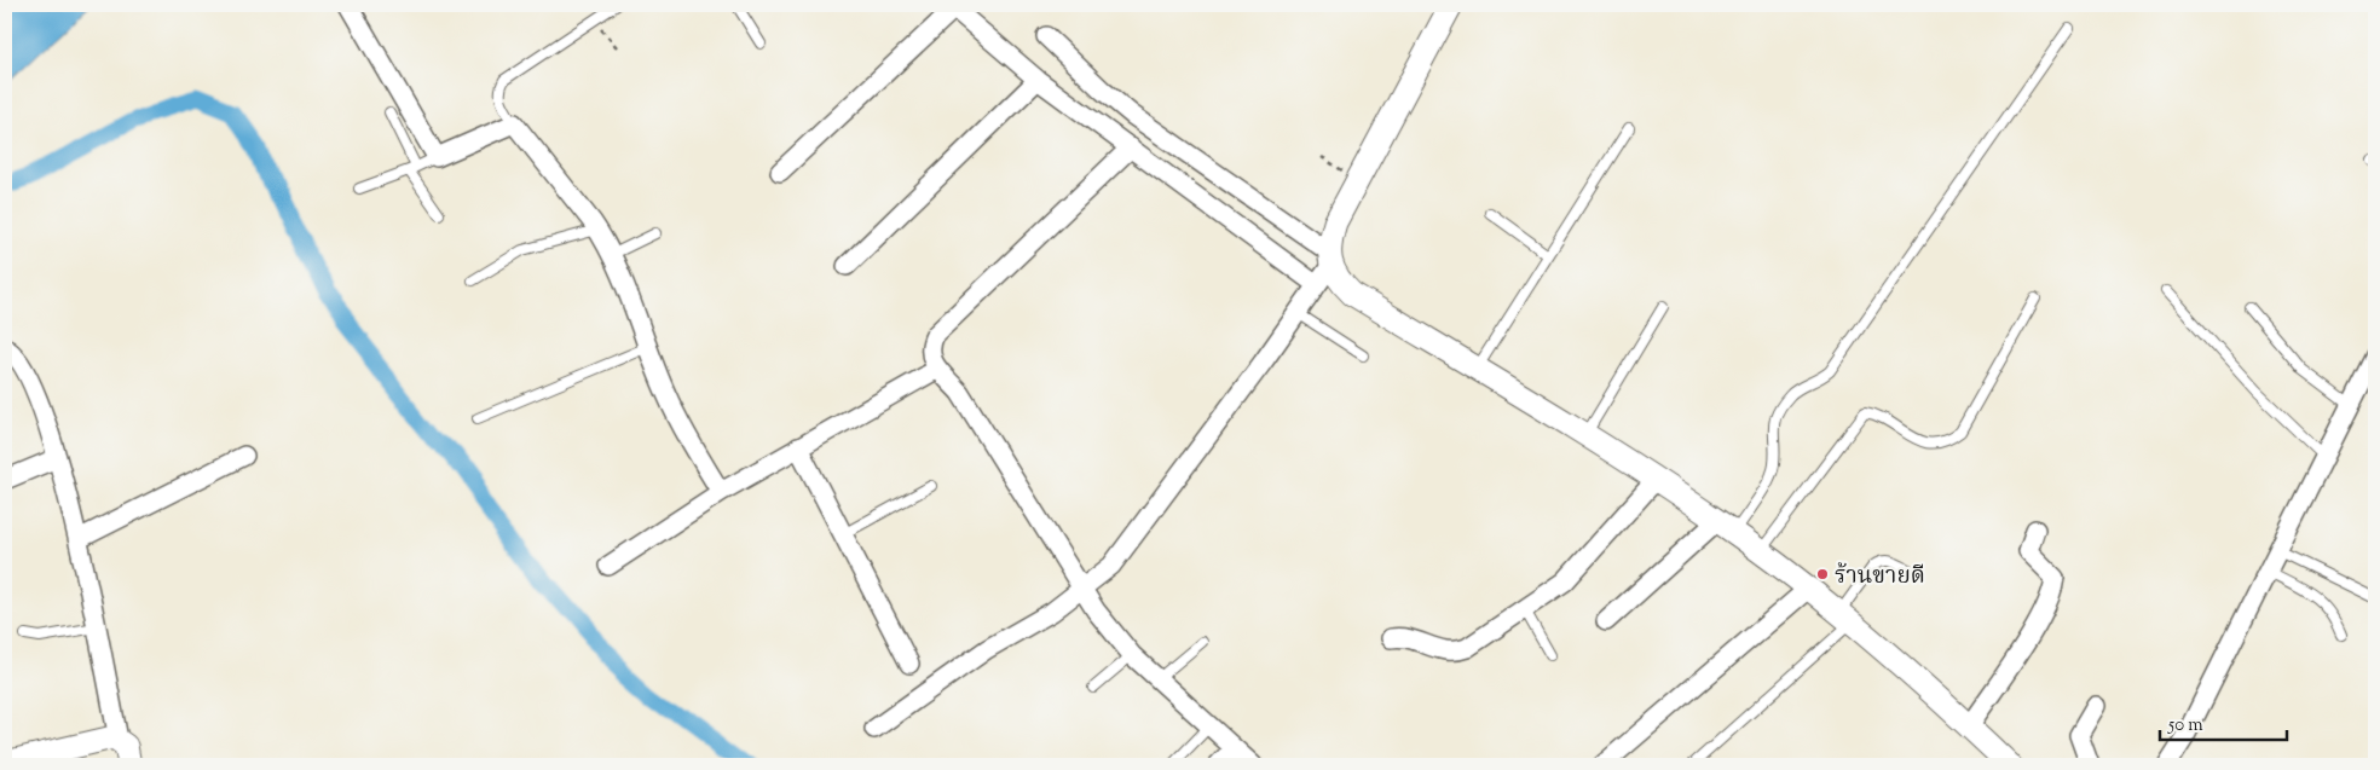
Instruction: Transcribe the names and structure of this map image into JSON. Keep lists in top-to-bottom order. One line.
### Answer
{"places":["ร้านขายดี"],"scale_bar":"50 m"}
